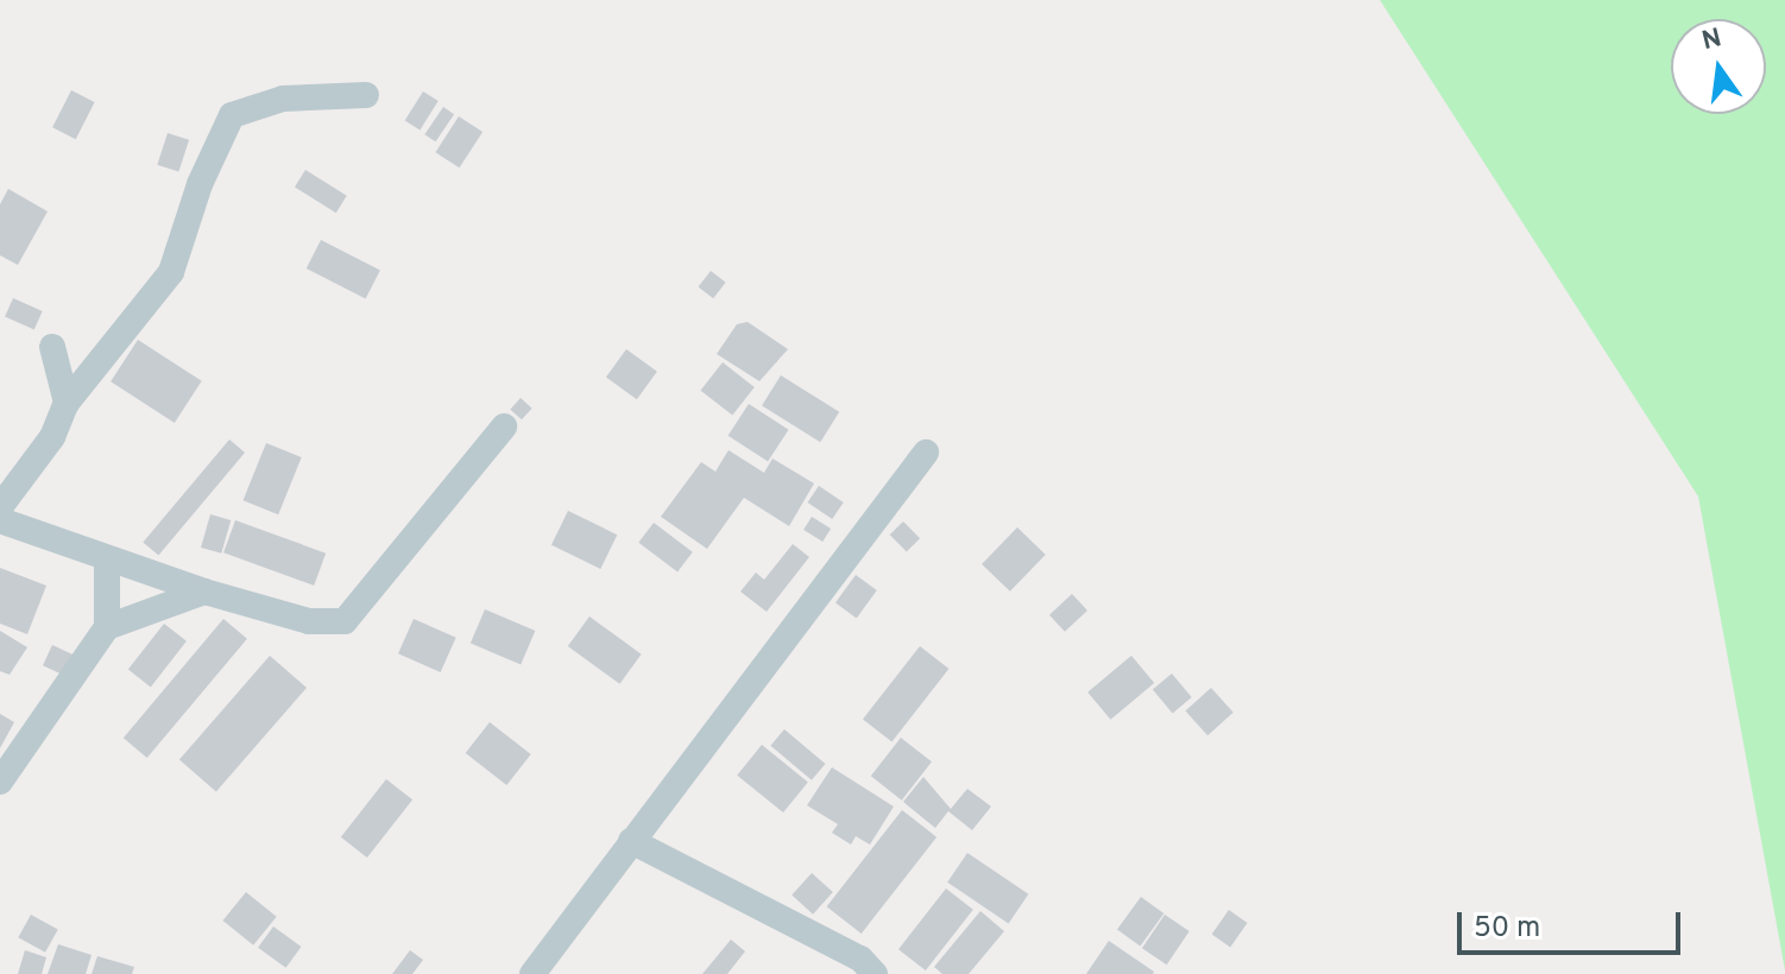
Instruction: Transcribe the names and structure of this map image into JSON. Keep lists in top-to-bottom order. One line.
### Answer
{"scale_bar":"50 m","north":"top"}
